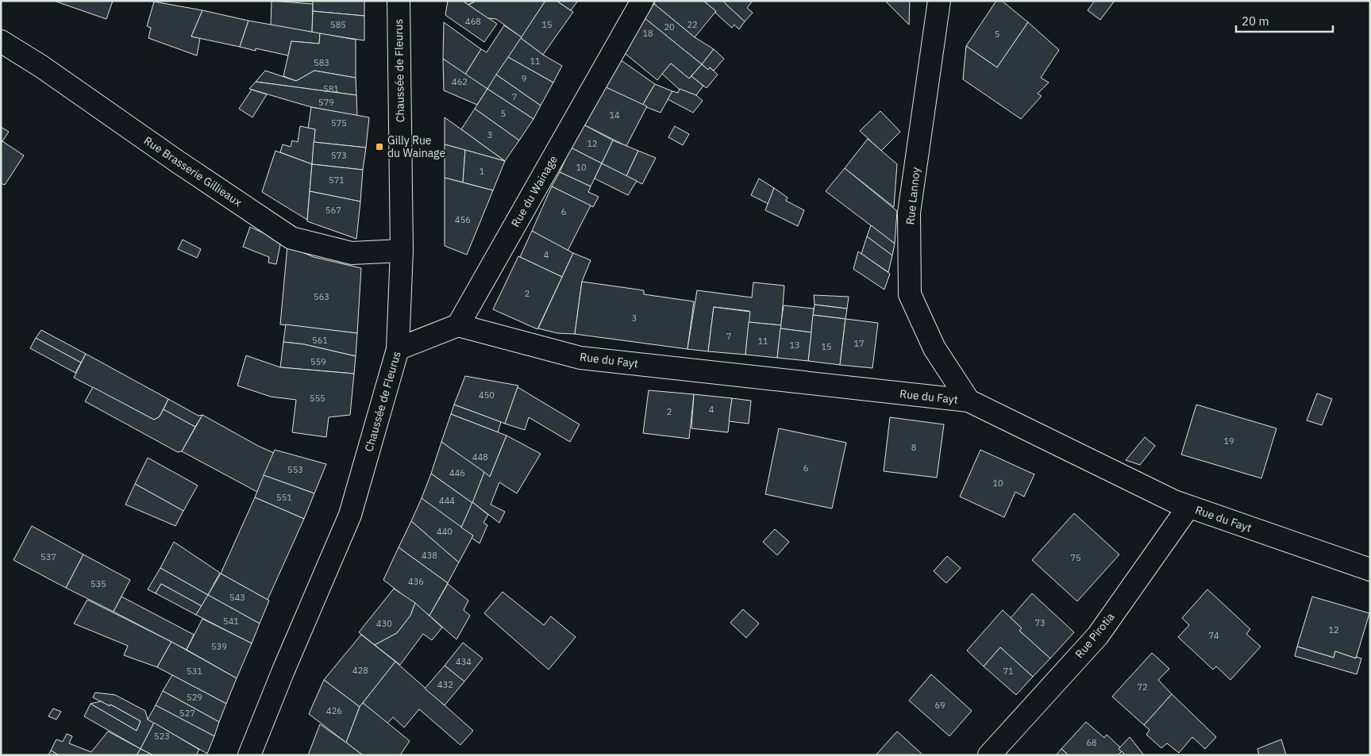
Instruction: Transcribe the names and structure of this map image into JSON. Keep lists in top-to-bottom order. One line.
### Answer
{"streets":{"street":["Chaussée de Fleurus","Rue Brasserie Gillieaux","Rue du Wainage","Rue Lannoy","Rue du Fayt","Rue Pirotia"]},"crossings":[["Chaussée de Fleurus","Rue Brasserie Gillieaux"],["Rue du Wainage","Rue du Fayt"],["Rue Lannoy","Rue du Fayt"],["Rue du Fayt","Rue Pirotia"]],"places":{"transit":["Gilly Rue du Wainage"]},"house_numbers":["468","585","15","22","20","18","5","11","583","9","462","581","7","579","5","14","575","3","12","573","10","1","571","567","6","456","4","2","563","3","7","561","11","17","13","15","559","450","555","4","2","19","8","448","6","553","446","10","551","444","440","438","537","75","436","535","543","541","73","430","12","74","539","434","428","531","71","432","72","529","69","426","527","523","68"],"scale_bar":"20 m"}
